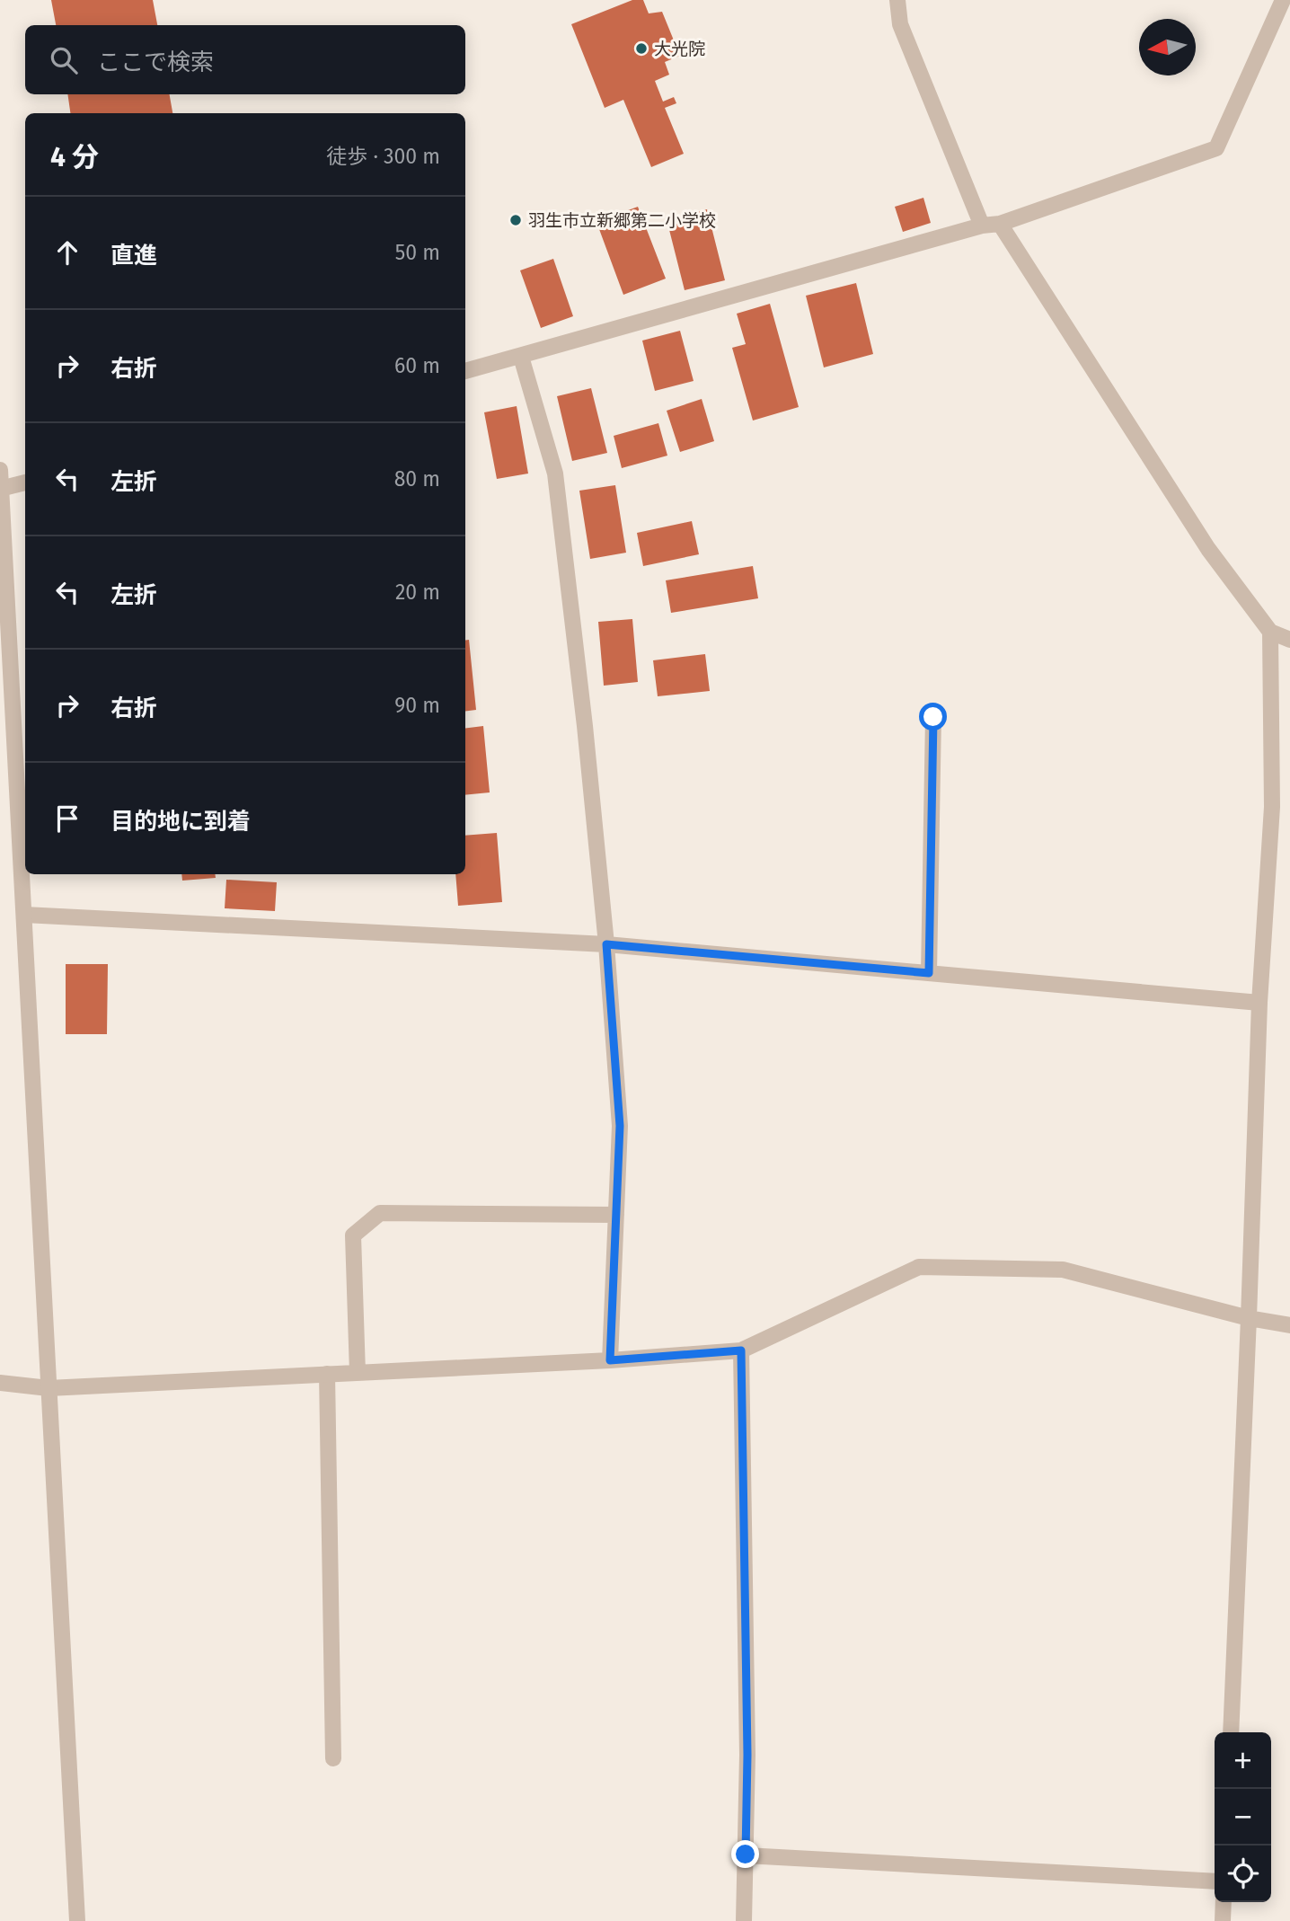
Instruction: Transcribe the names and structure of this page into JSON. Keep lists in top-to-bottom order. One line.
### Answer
{"places":["大光院","羽生市立新郷第二小学校"],"north":"left","page":{"search":"ここで検索","heading":["4 分","徒歩 · 300 m"],"list":[["直進","50 m"],["右折","60 m"],["左折","80 m"],["左折","20 m"],["右折","90 m"],"目的地に到着"],"map_buttons":["+","−"]}}
